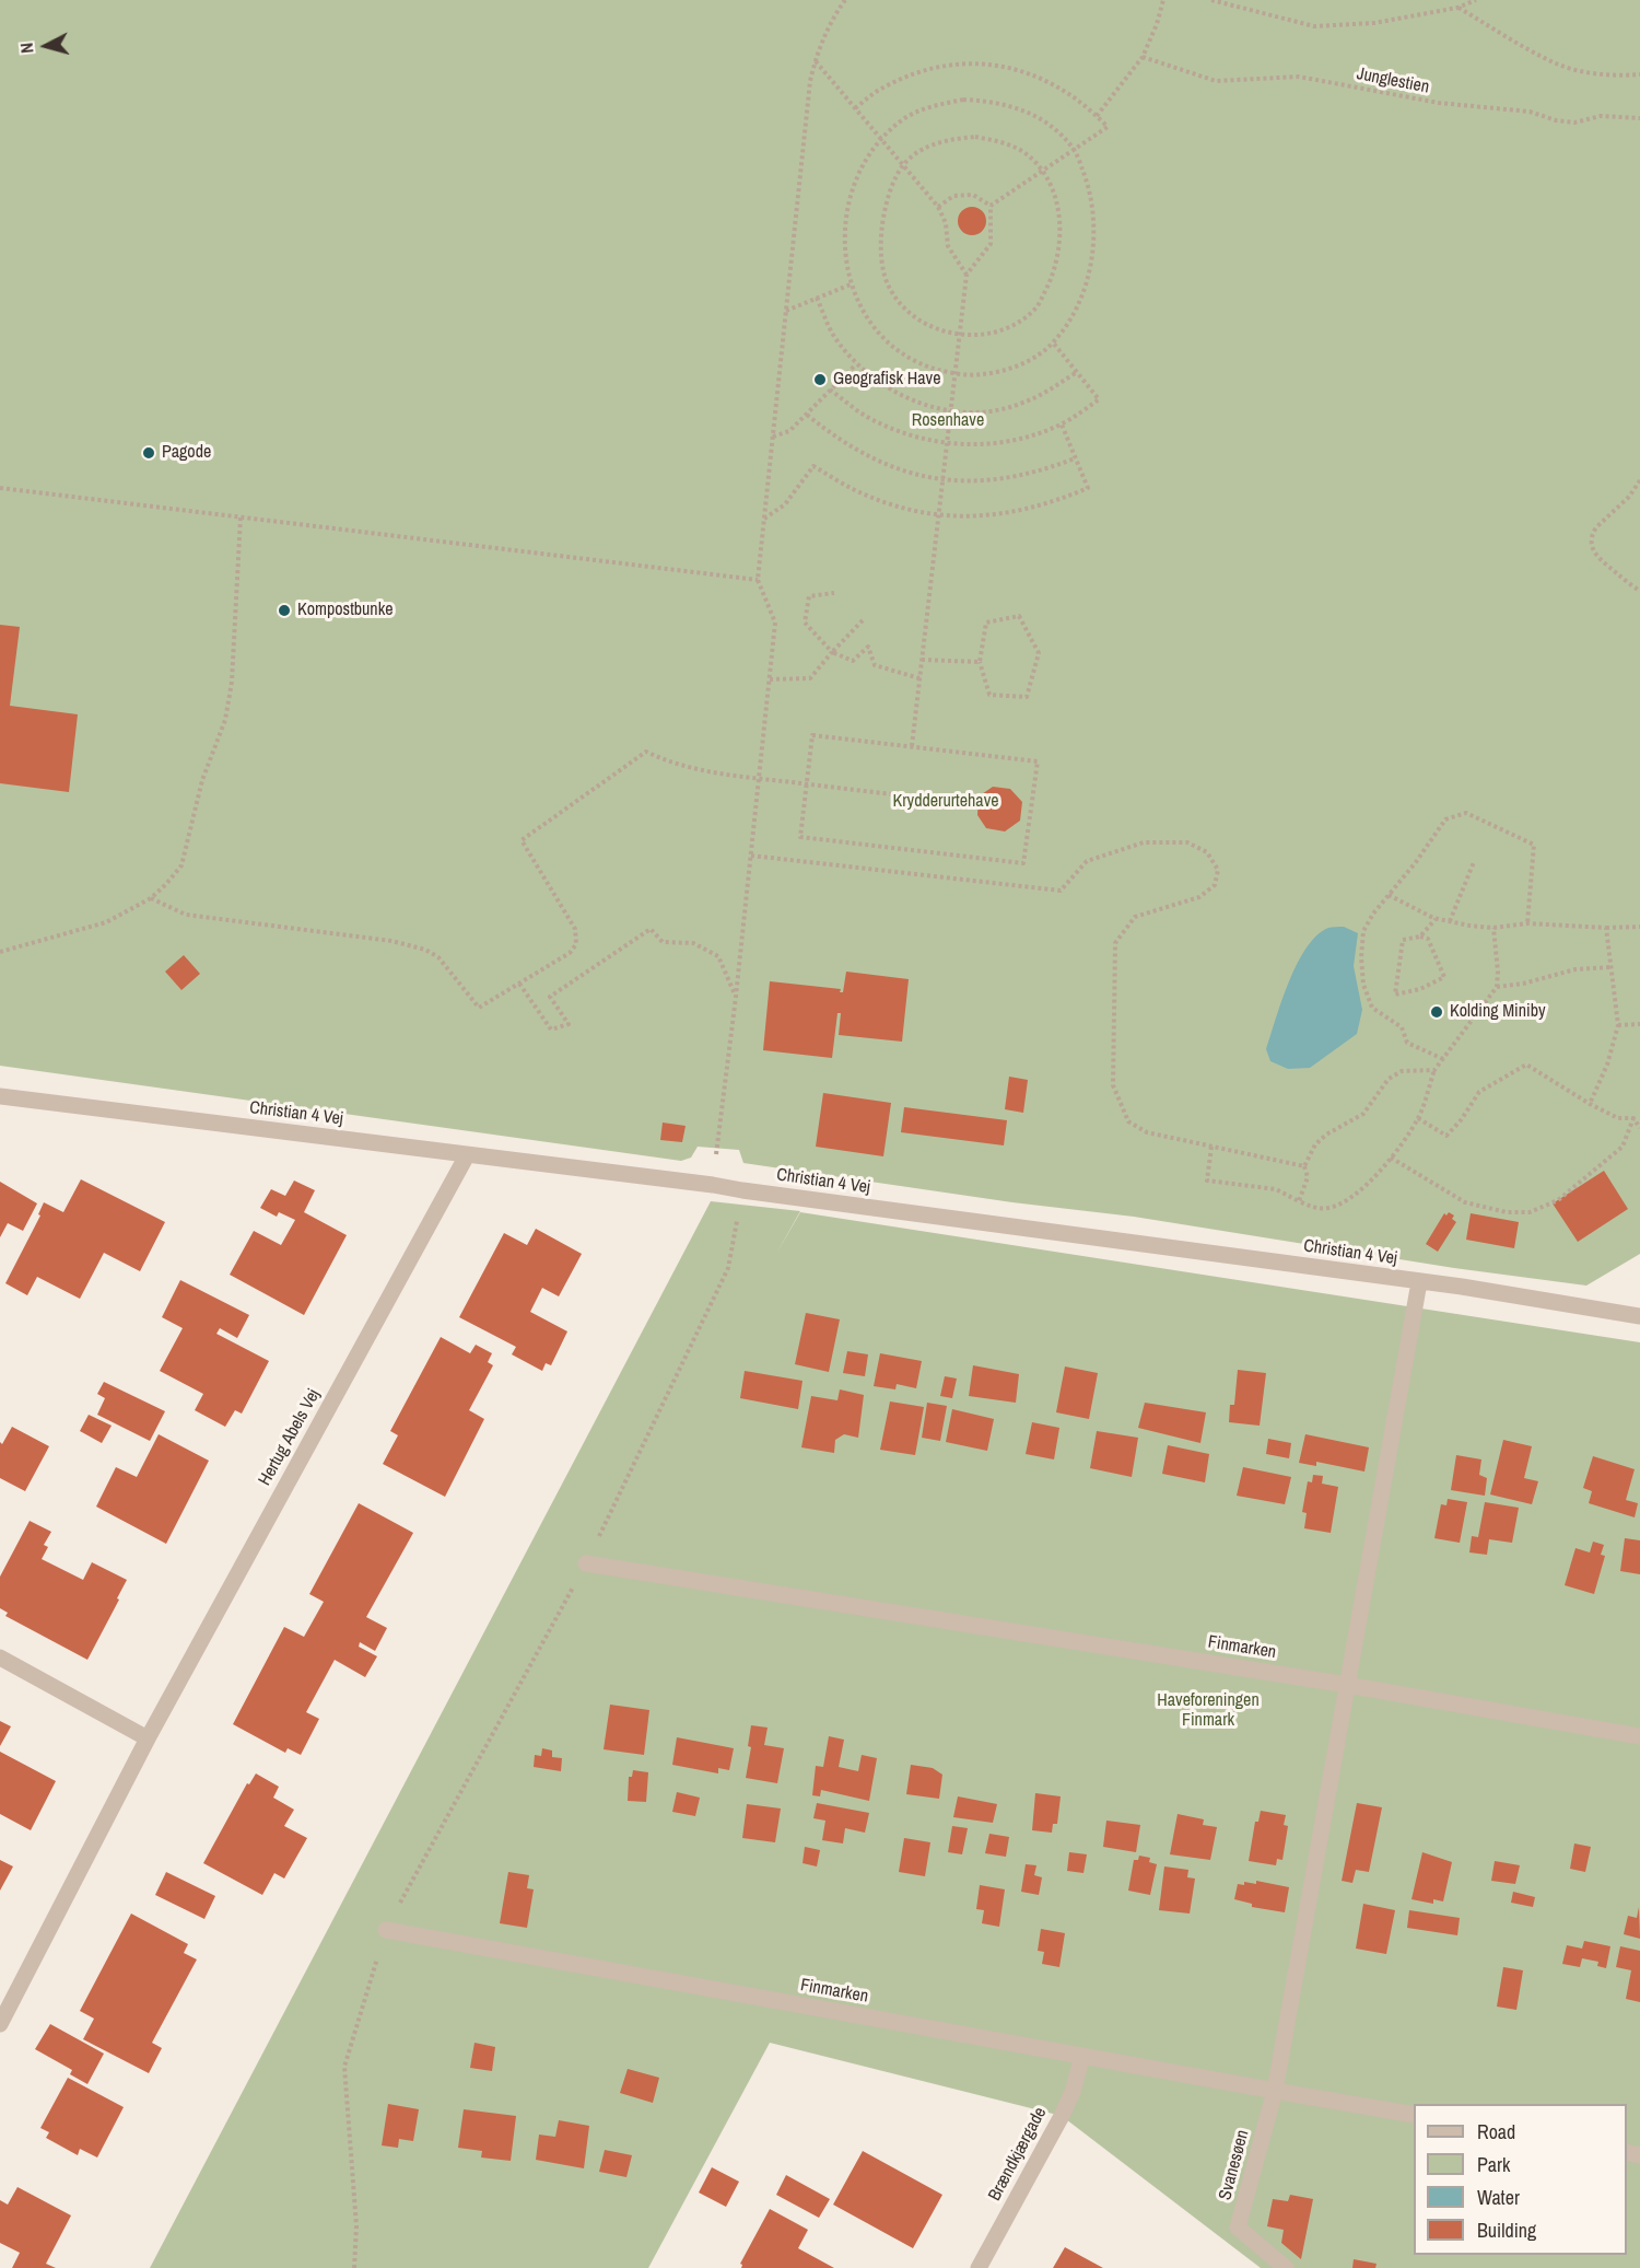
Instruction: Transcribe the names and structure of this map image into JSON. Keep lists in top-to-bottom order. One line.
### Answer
{"streets":{"street":["Christian 4 Vej","Hertug Abels Vej","Finmarken","Brændkjærgade","Svanesøen"],"path":["Junglestien"]},"crossings":[["Christian 4 Vej","Hertug Abels Vej"],["Finmarken","Brændkjærgade"],["Finmarken","Svanesøen"]],"parks":["Rosenhave","Krydderurtehave","Haveforeningen Finmark"],"places":["Geografisk Have","Pagode","Kompostbunke","Kolding Miniby"],"legend":["Road","Park","Water","Building"],"north":"left"}
